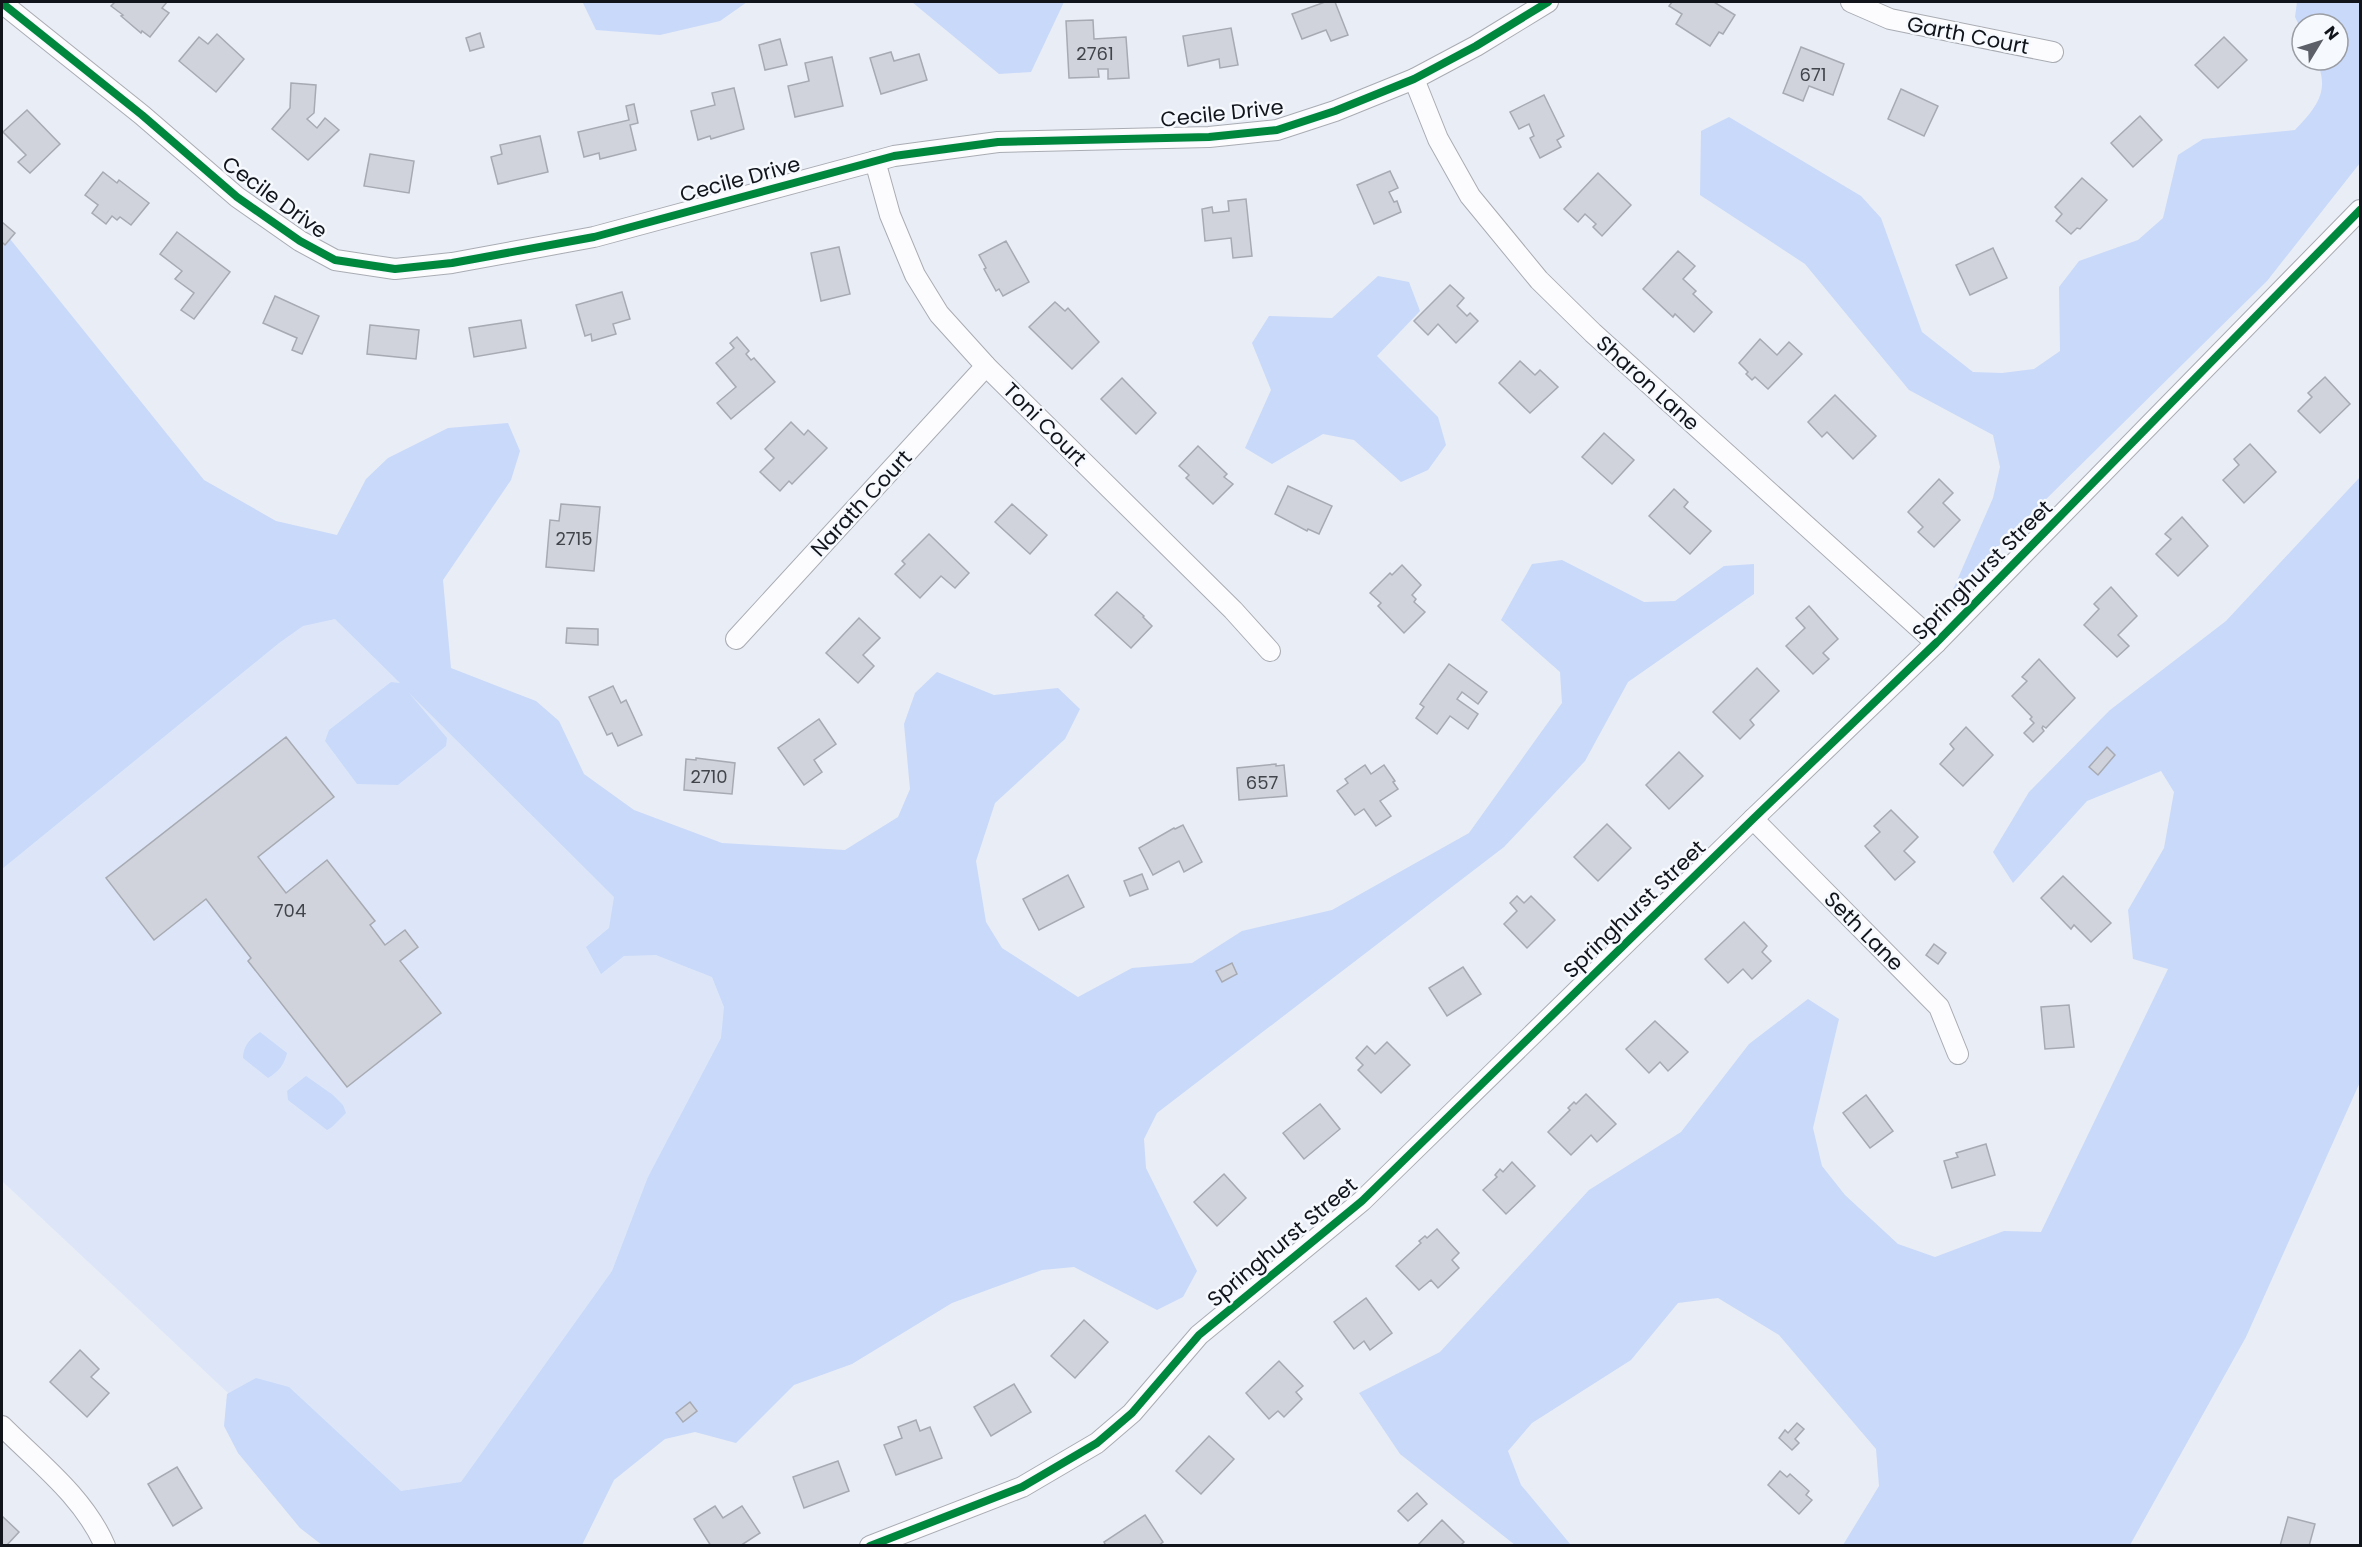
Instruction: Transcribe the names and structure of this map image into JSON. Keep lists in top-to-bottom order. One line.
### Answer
{"streets":{"street":["Garth Court","Cecile Drive","Sharon Lane","Toni Court","Narath Court","Springhurst Street","Seth Lane"]},"crossings":[["Cecile Drive","Sharon Lane"],["Cecile Drive","Toni Court"],["Sharon Lane","Springhurst Street"],["Toni Court","Narath Court"],["Springhurst Street","Seth Lane"]],"house_numbers":["2761","671","2715","2710","657","704"],"north":"top right"}
